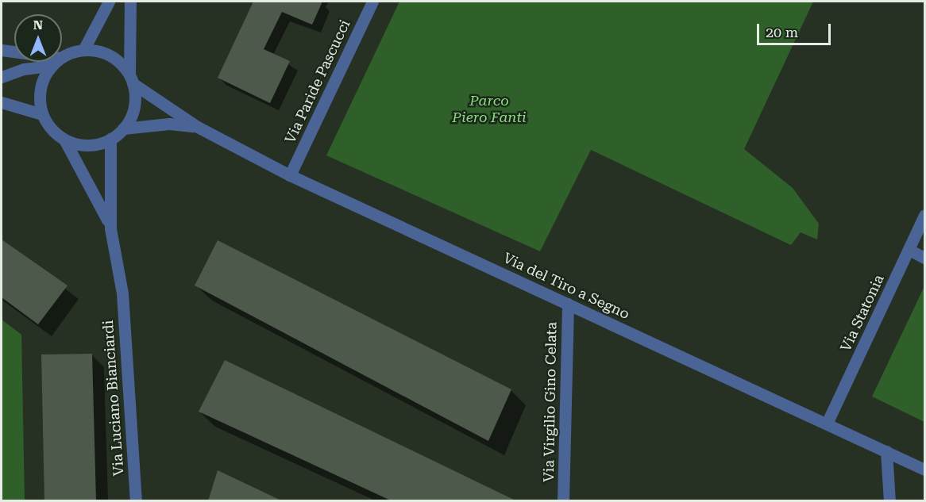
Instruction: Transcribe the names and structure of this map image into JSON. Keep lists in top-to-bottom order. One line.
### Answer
{"streets":{"street":["Via Paride Pascucci","Via del Tiro a Segno","Via Statonia","Via Luciano Bianciardi","Via Virgilio Gino Celata"]},"crossings":[["Via Paride Pascucci","Via del Tiro a Segno"],["Via del Tiro a Segno","Via Statonia"],["Via del Tiro a Segno","Via Virgilio Gino Celata"]],"parks":["Parco Piero Fanti"],"scale_bar":"20 m","north":"top"}
